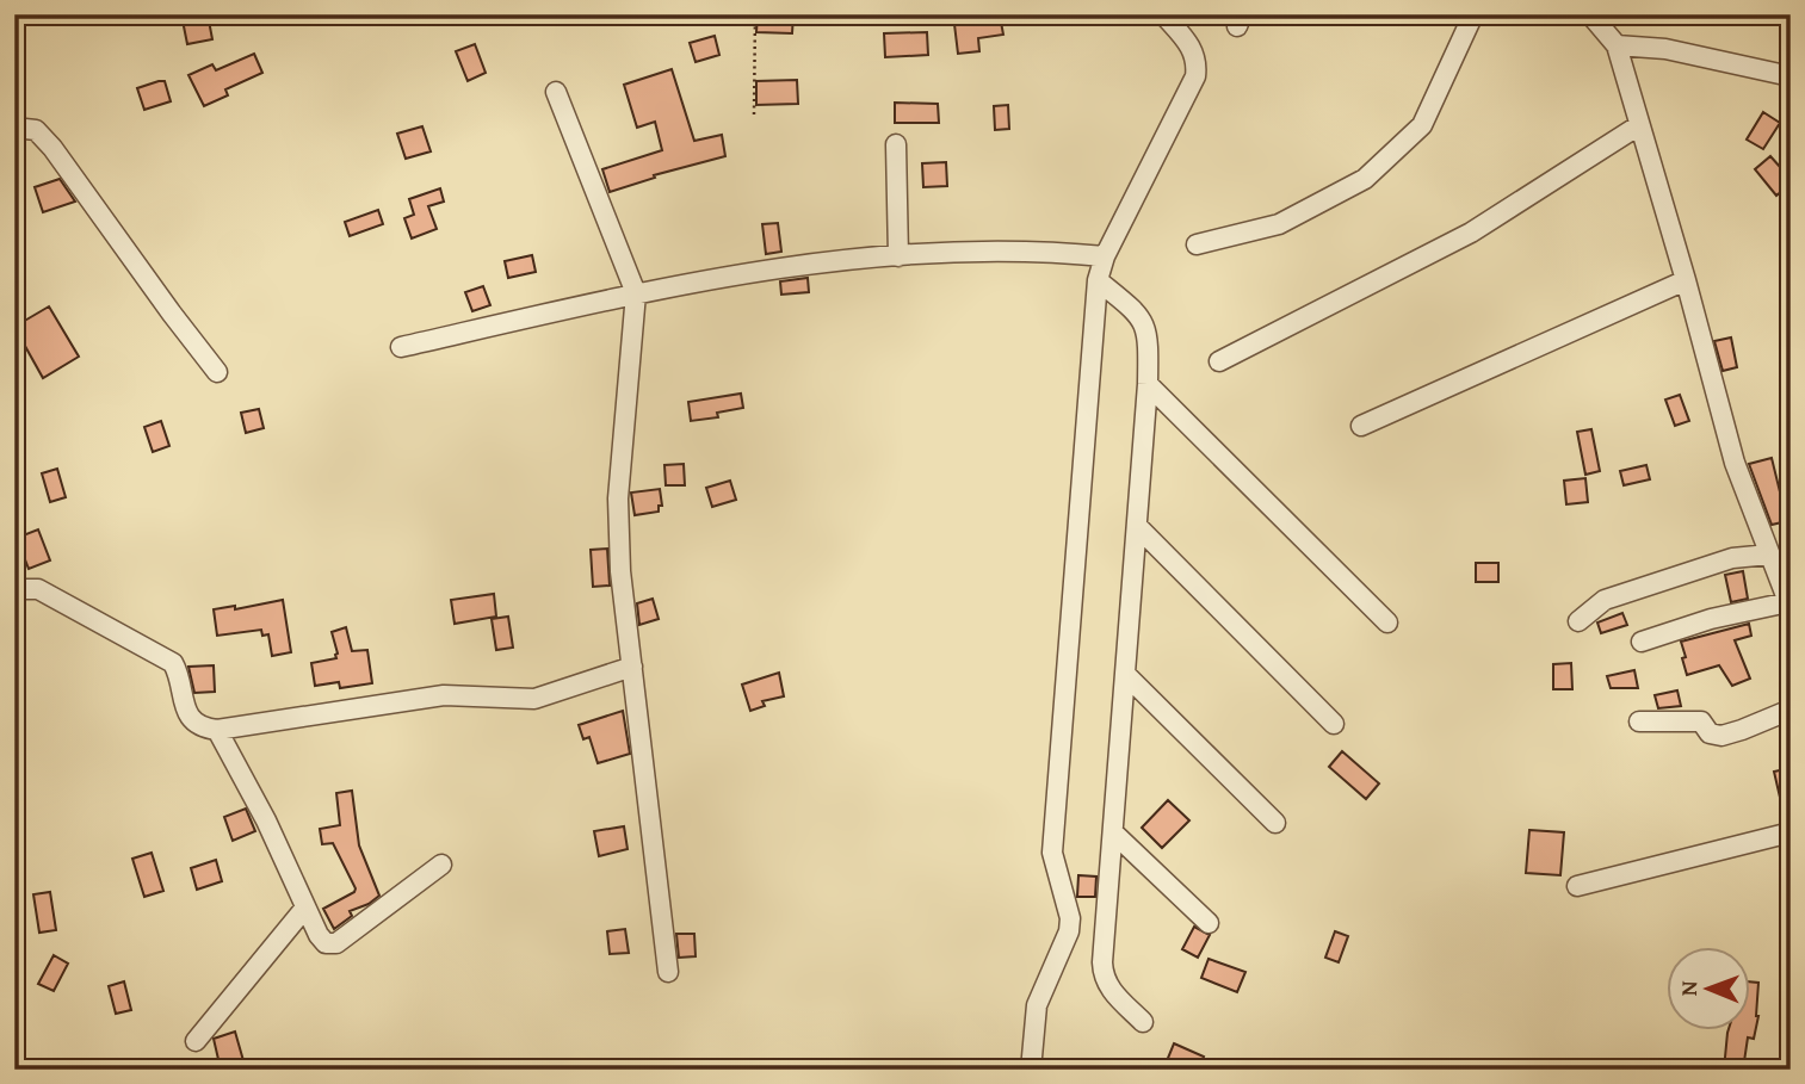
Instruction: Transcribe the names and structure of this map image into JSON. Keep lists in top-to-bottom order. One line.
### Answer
{"north":"left"}
